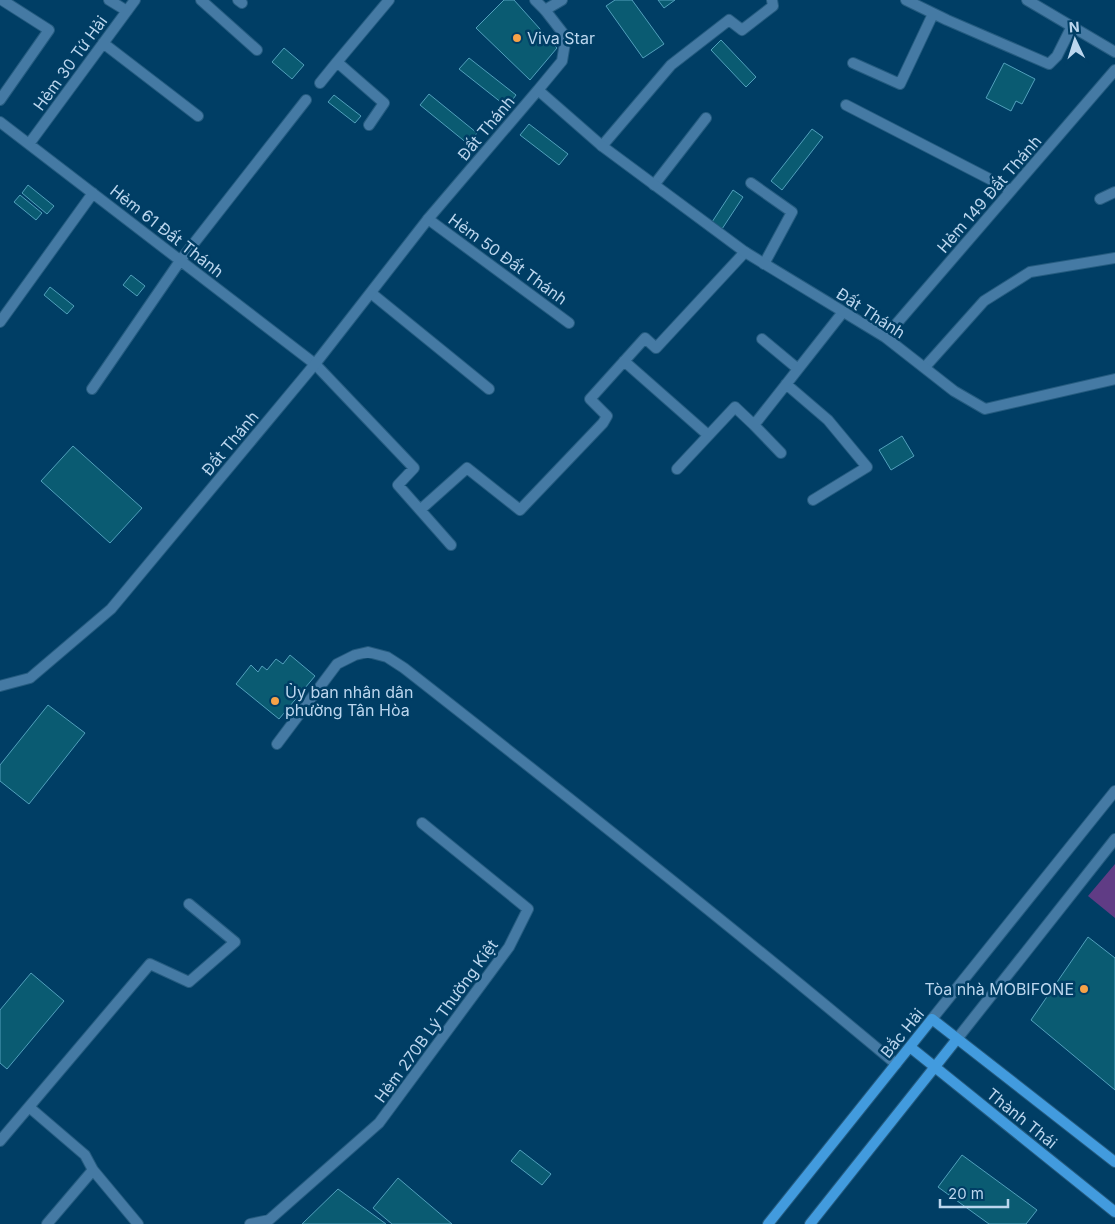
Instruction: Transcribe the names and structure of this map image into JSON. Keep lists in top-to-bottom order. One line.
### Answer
{"streets":{"main road":["Bắc Hải","Thành Thái"],"street":["Hẻm 30 Tứ Hải","Đất Thánh","Hẻm 149 Đất Thánh","Hẻm 61 Đất Thánh","Hẻm 50 Đất Thánh","Hẻm 270B Lý Thường Kiệt"]},"crossings":[["Hẻm 30 Tứ Hải","Hẻm 61 Đất Thánh"],["Đất Thánh","Hẻm 149 Đất Thánh"],["Đất Thánh","Hẻm 61 Đất Thánh"],["Đất Thánh","Hẻm 50 Đất Thánh"],["Bắc Hải","Thành Thái"]],"places":["Viva Star","Ủy ban nhân dân phường Tân Hòa","Tòa nhà MOBIFONE"],"scale_bar":"20 m","north":"top"}
